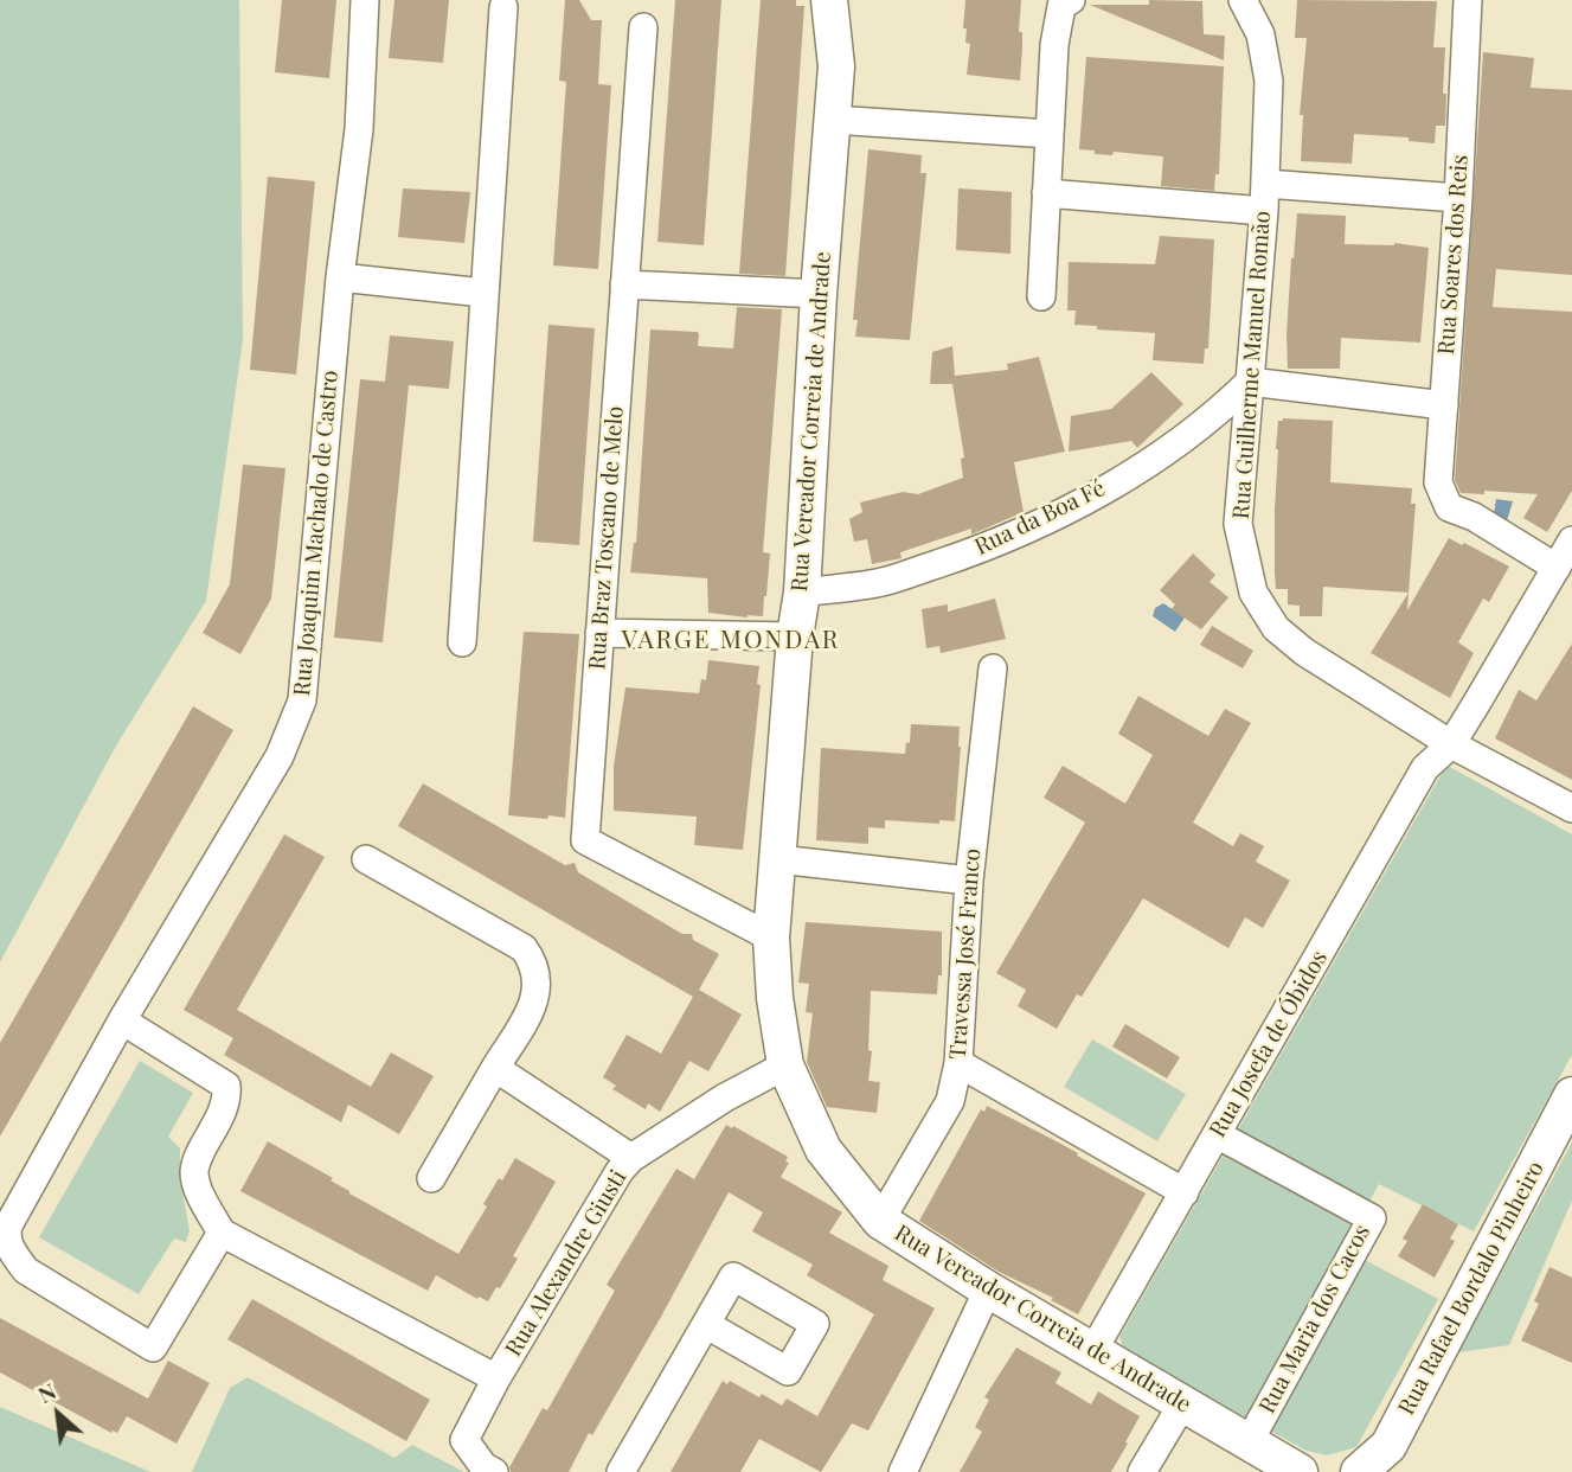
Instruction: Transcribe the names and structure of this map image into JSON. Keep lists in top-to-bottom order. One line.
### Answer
{"streets":{"street":["Rua Soares dos Reis","Rua Guilherme Manuel Romão","Rua Vereador Correia de Andrade","Rua da Boa Fé","Rua Joaquim Machado de Castro","Rua Braz Toscano de Melo","Travessa José Franco","Rua Josefa de Óbidos","Rua Alexandre Giusti","Rua Rafael Bordalo Pinheiro","Rua Maria dos Cacos"]},"crossings":[["Rua Soares dos Reis","Rua Josefa de Óbidos"],["Rua Guilherme Manuel Romão","Rua da Boa Fé"],["Rua Guilherme Manuel Romão","Rua Josefa de Óbidos"],["Rua Vereador Correia de Andrade","Rua da Boa Fé"],["Rua Vereador Correia de Andrade","Rua Braz Toscano de Melo"],["Rua Vereador Correia de Andrade","Travessa José Franco"],["Rua Vereador Correia de Andrade","Rua Josefa de Óbidos"],["Rua Vereador Correia de Andrade","Rua Alexandre Giusti"],["Rua Vereador Correia de Andrade","Rua Maria dos Cacos"],["Rua Josefa de Óbidos","Rua Maria dos Cacos"]],"districts":["VARGE MONDAR"],"north":"top left"}
